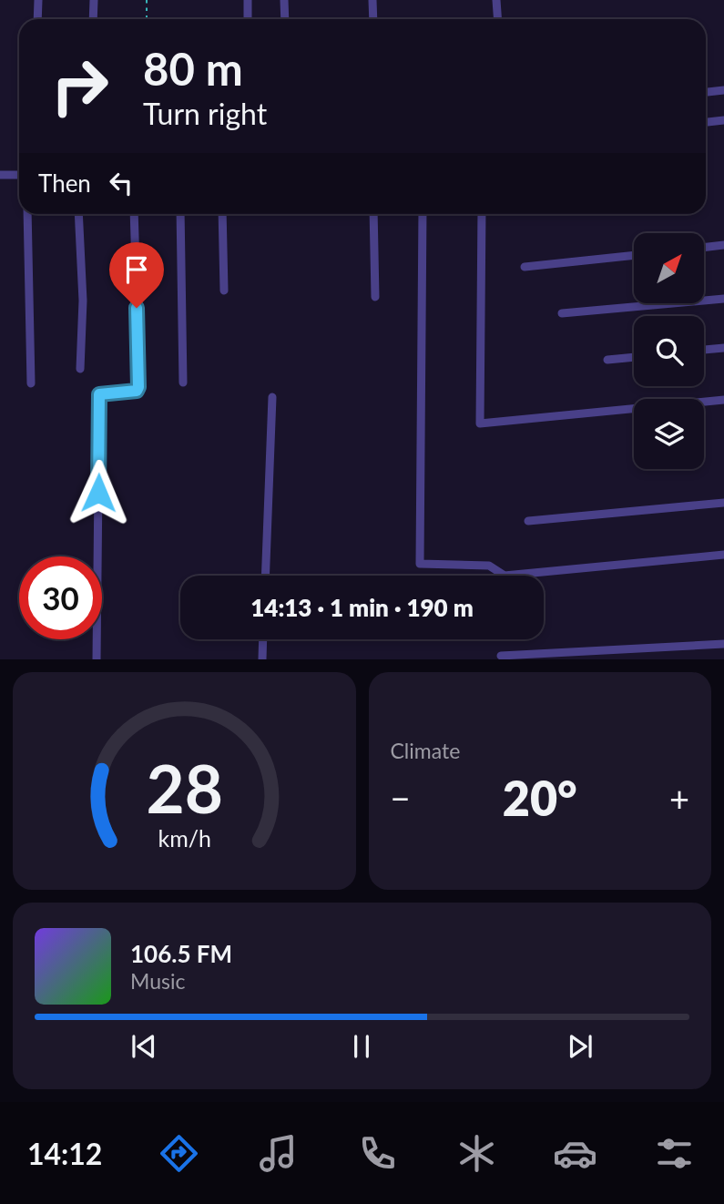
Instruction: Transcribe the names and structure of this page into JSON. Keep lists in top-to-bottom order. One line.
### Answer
{"north":"top right","page":{"turn":["80 m","Turn right"],"then":"Then","limit":"30","trip":"14:13 · 1 min · 190 m","tile":"Climate","heat":["−","20°","+"],"song":["106.5 FM","Music"],"tabs":"14:12","gauge":["28","km/h"]}}
